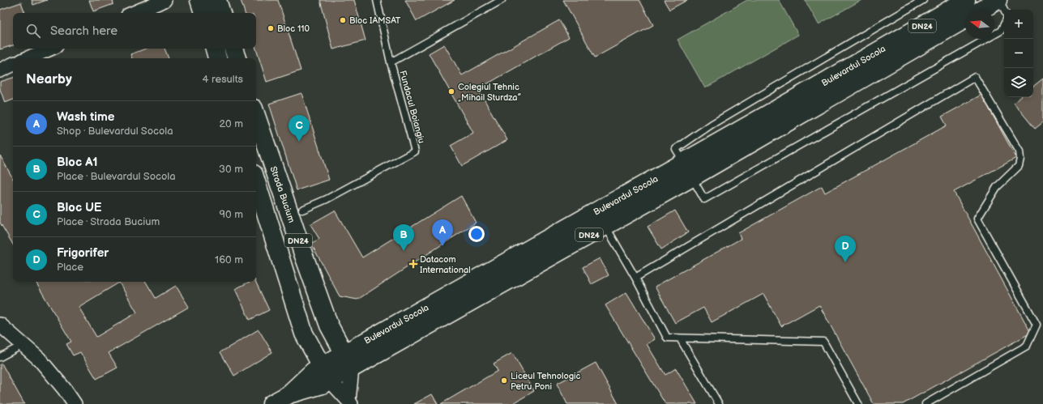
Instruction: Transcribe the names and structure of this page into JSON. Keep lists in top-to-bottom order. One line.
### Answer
{"streets":{"main road":["DN24","Bulevardul Socola","Strada Bucium"],"lane":["Fundacul Boiangiu"]},"crossings":[["DN24","Bulevardul Socola"],["Bulevardul Socola","Strada Bucium"]],"places":{"other":["Bloc IAMSAT","Bloc 110","Colegiul Tehnic „Mihail Sturdza”","Liceul Tehnologic Petru Poni"],"health":["Datacom International"]},"north":"left","page":{"map_buttons":["+","−"],"search":"Search here","heading":["Nearby","4 results"],"list":[{"mark":"A","name":"Wash time","note":"Shop · Bulevardul Socola","value":"20 m"},{"mark":"B","name":"Bloc A1","note":"Place · Bulevardul Socola","value":"30 m"},{"mark":"C","name":"Bloc UE","note":"Place · Strada Bucium","value":"90 m"},{"mark":"D","name":"Frigorifer","note":"Place","value":"160 m"}],"pins":["C","A","B","D"]}}
